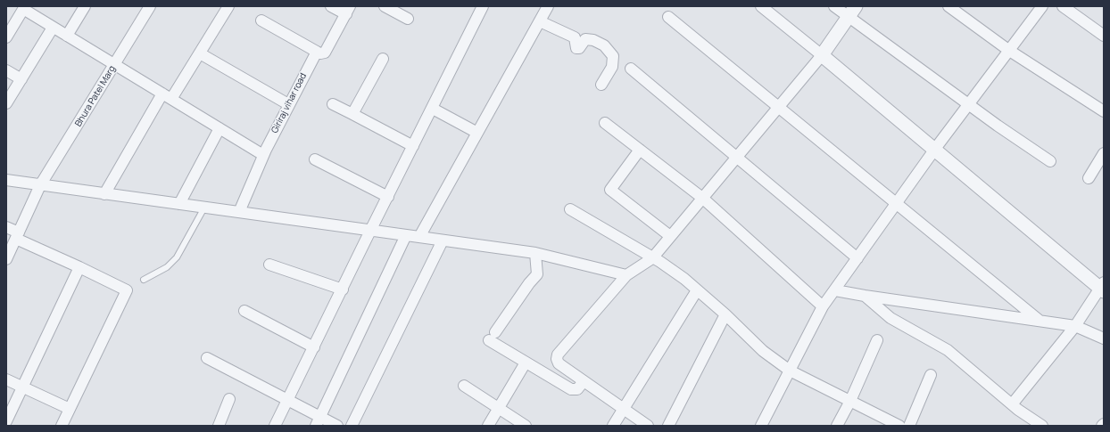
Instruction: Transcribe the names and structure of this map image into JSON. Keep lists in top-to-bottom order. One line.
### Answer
{"streets":{"street":["Bhura Patel Marg","Giriraj vihar road"]}}
